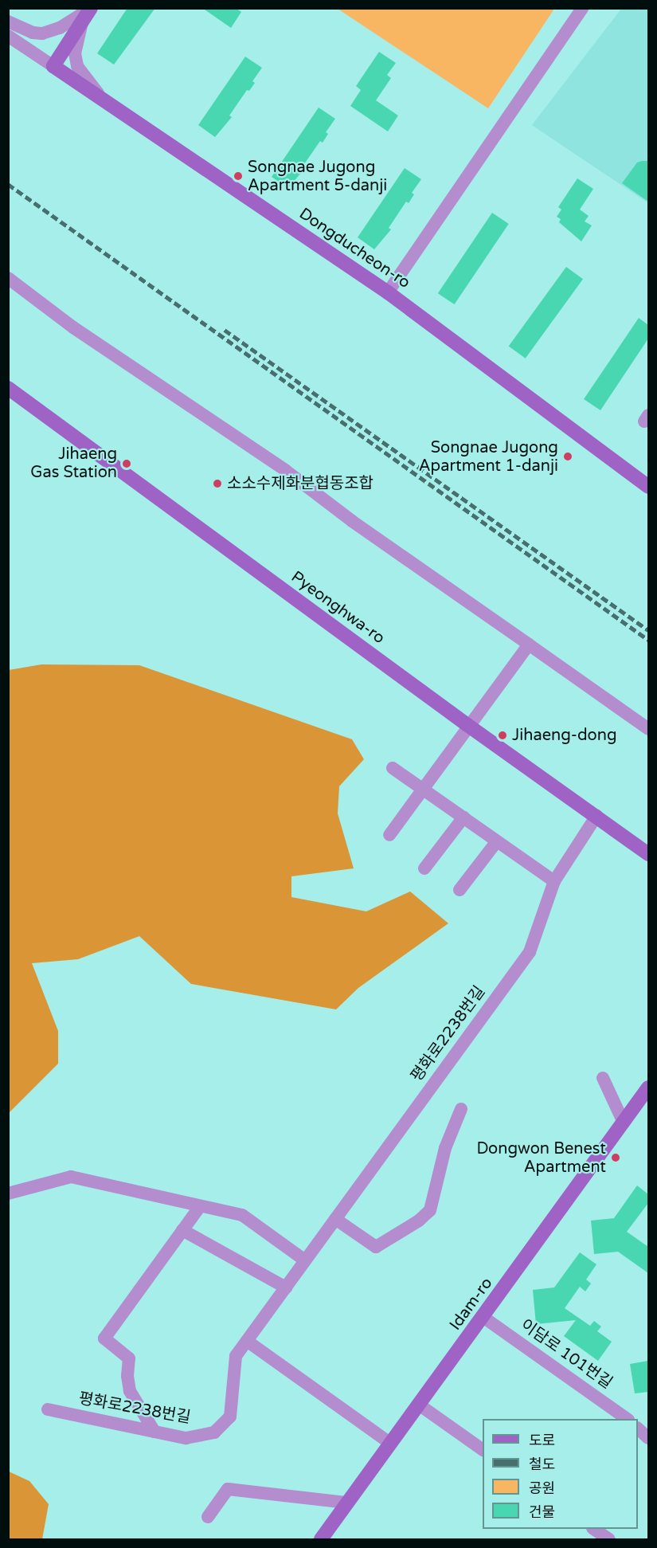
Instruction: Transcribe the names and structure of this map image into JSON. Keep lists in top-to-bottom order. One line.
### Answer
{"streets":{"street":["Dongducheon-ro","Pyeonghwa-ro","평화로2238번길","Idam-ro","이담로 101번길"]},"crossings":[["Pyeonghwa-ro","평화로2238번길"],["Idam-ro","이담로 101번길"]],"places":["Songnae Jugong Apartment 5-danji","Songnae Jugong Apartment 1-danji","Jihaeng Gas Station","소소수제화분협동조합","Jihaeng-dong","Dongwon Benest Apartment"],"legend":["도로","철도","공원","건물"]}
